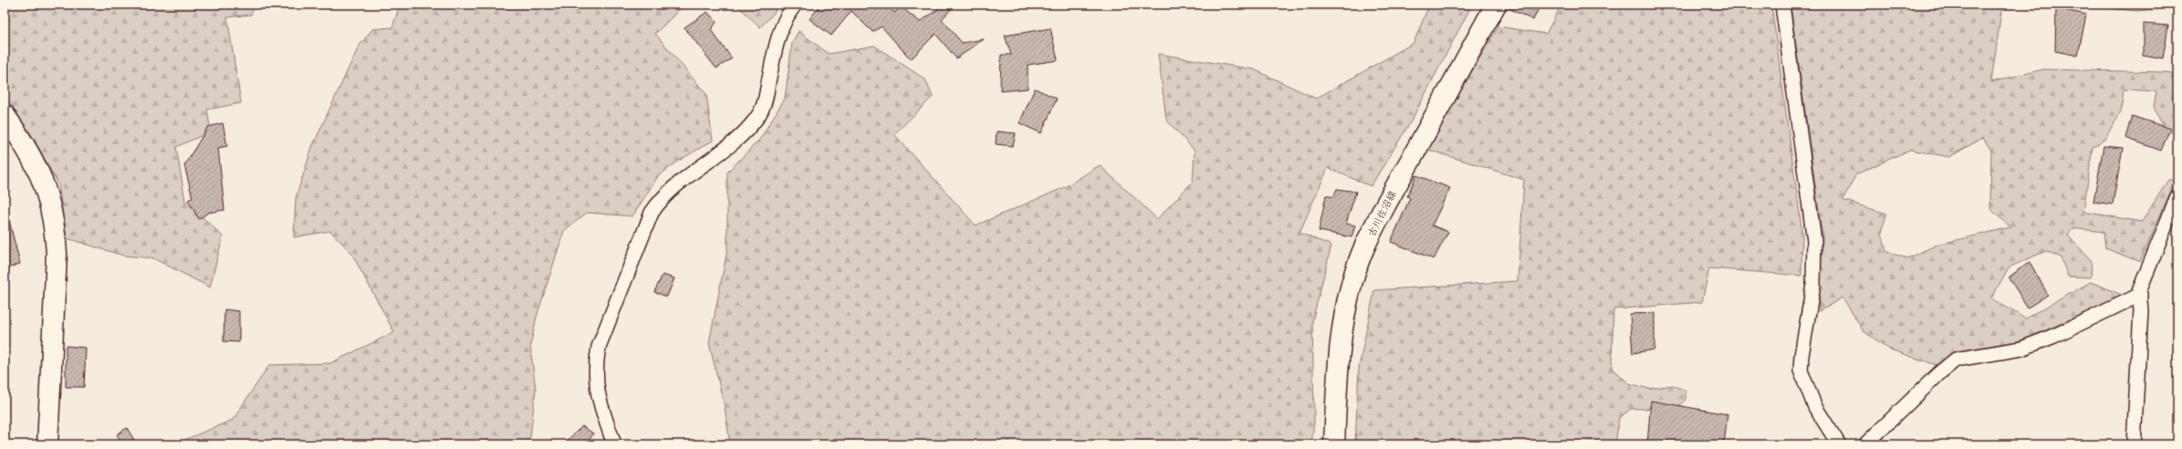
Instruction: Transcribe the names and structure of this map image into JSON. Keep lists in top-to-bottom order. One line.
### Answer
{"streets":{"main road":["古川佐沼線"]}}
